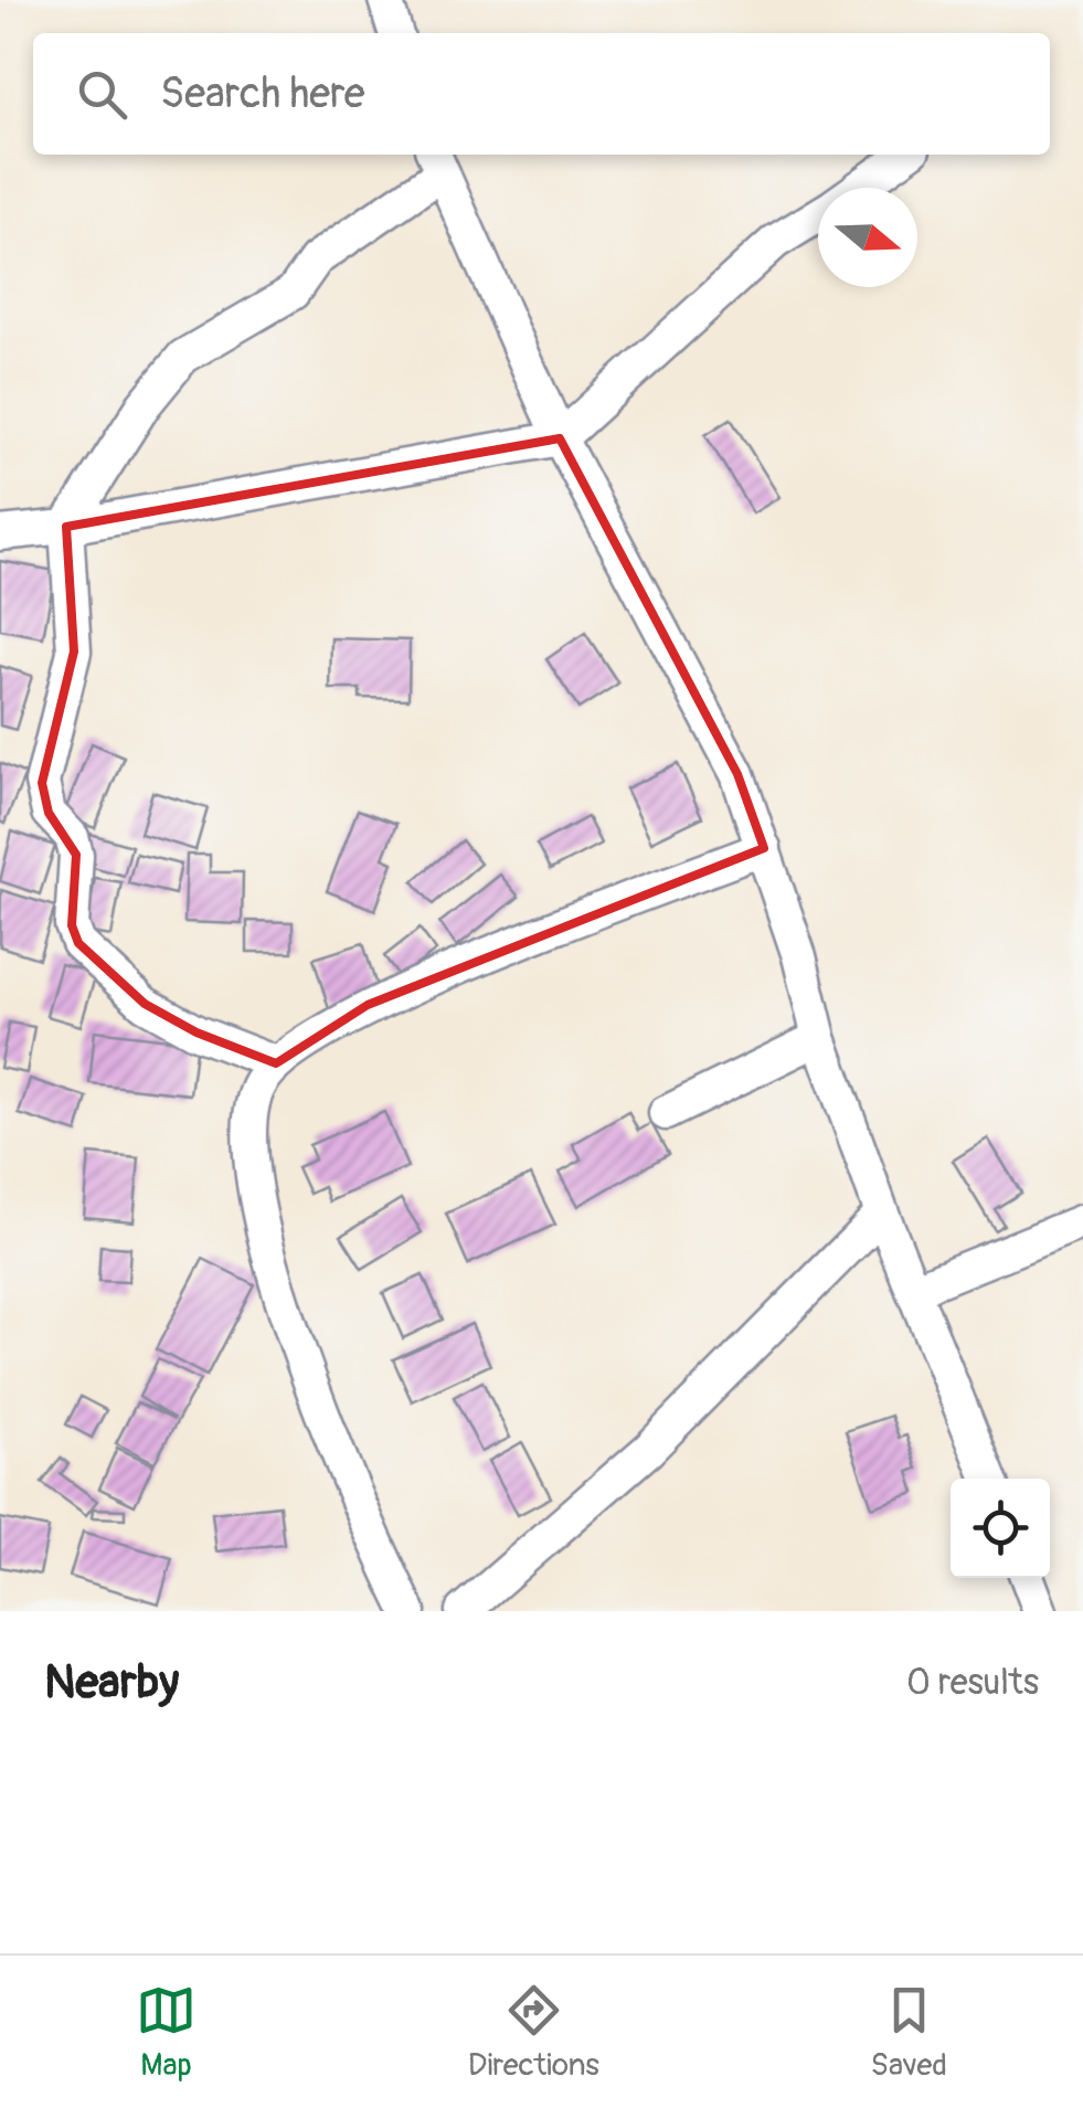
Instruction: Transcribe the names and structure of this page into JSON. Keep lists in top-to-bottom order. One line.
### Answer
{"north":"right","page":{"search":"Search here","heading":["Nearby","0 results"],"nav":["Map","Directions","Saved"]}}
